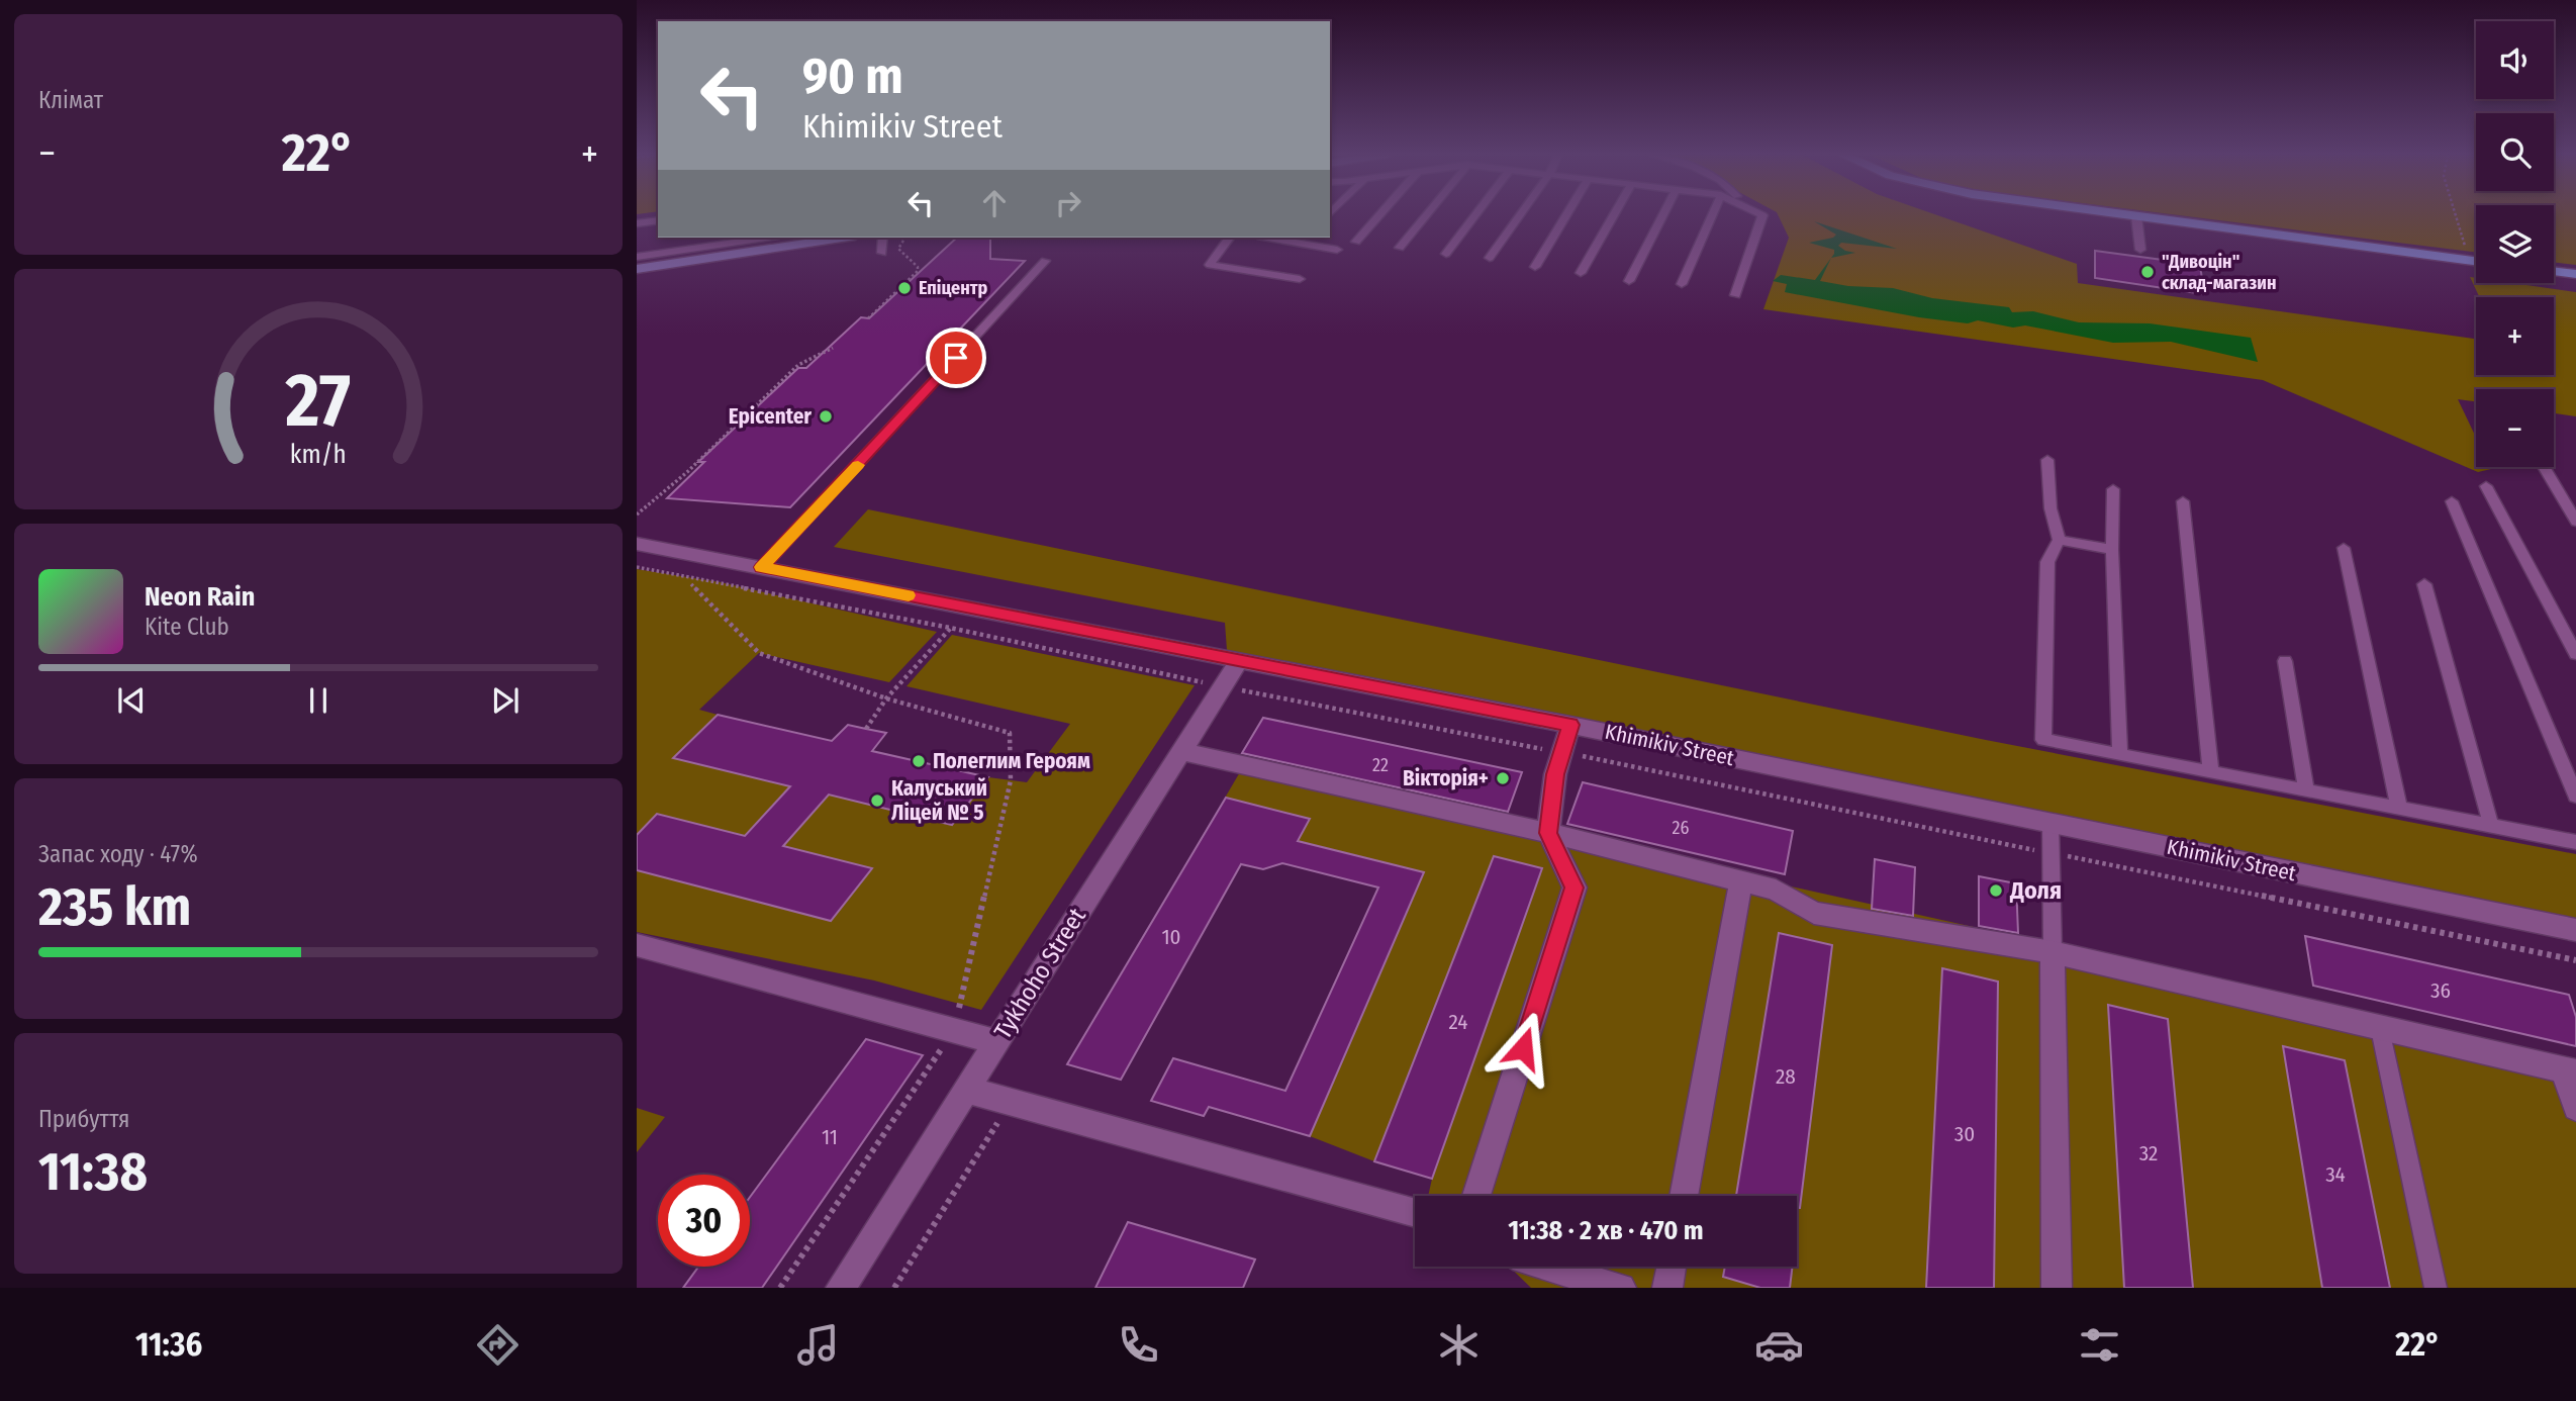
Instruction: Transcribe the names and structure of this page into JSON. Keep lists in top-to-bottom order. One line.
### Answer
{"streets":{"street":["Khimikiv Street","Tykhoho Street"]},"crossings":[["Khimikiv Street","Tykhoho Street"]],"places":["\"Дивоцін\" склад-магазин","Епіцентр","Epicenter","Полеглим Героям","Вікторія+","Калуський Ліцей № 5","Доля"],"house_numbers":["22","26","10","36","24","28","30","11","32","34"],"page":{"tile":["Клімат",["Запас ходу · 47%","235 km"],["Прибуття","11:38"]],"map_buttons":["+","−"],"turn":["90 m","Khimikiv Street"],"heat":["−","22°","+"],"song":["Neon Rain","Kite Club"],"limit":"30","trip":"11:38 · 2 хв · 470 m","tabs":["11:36","22°"],"gauge":["27","km/h"]}}
